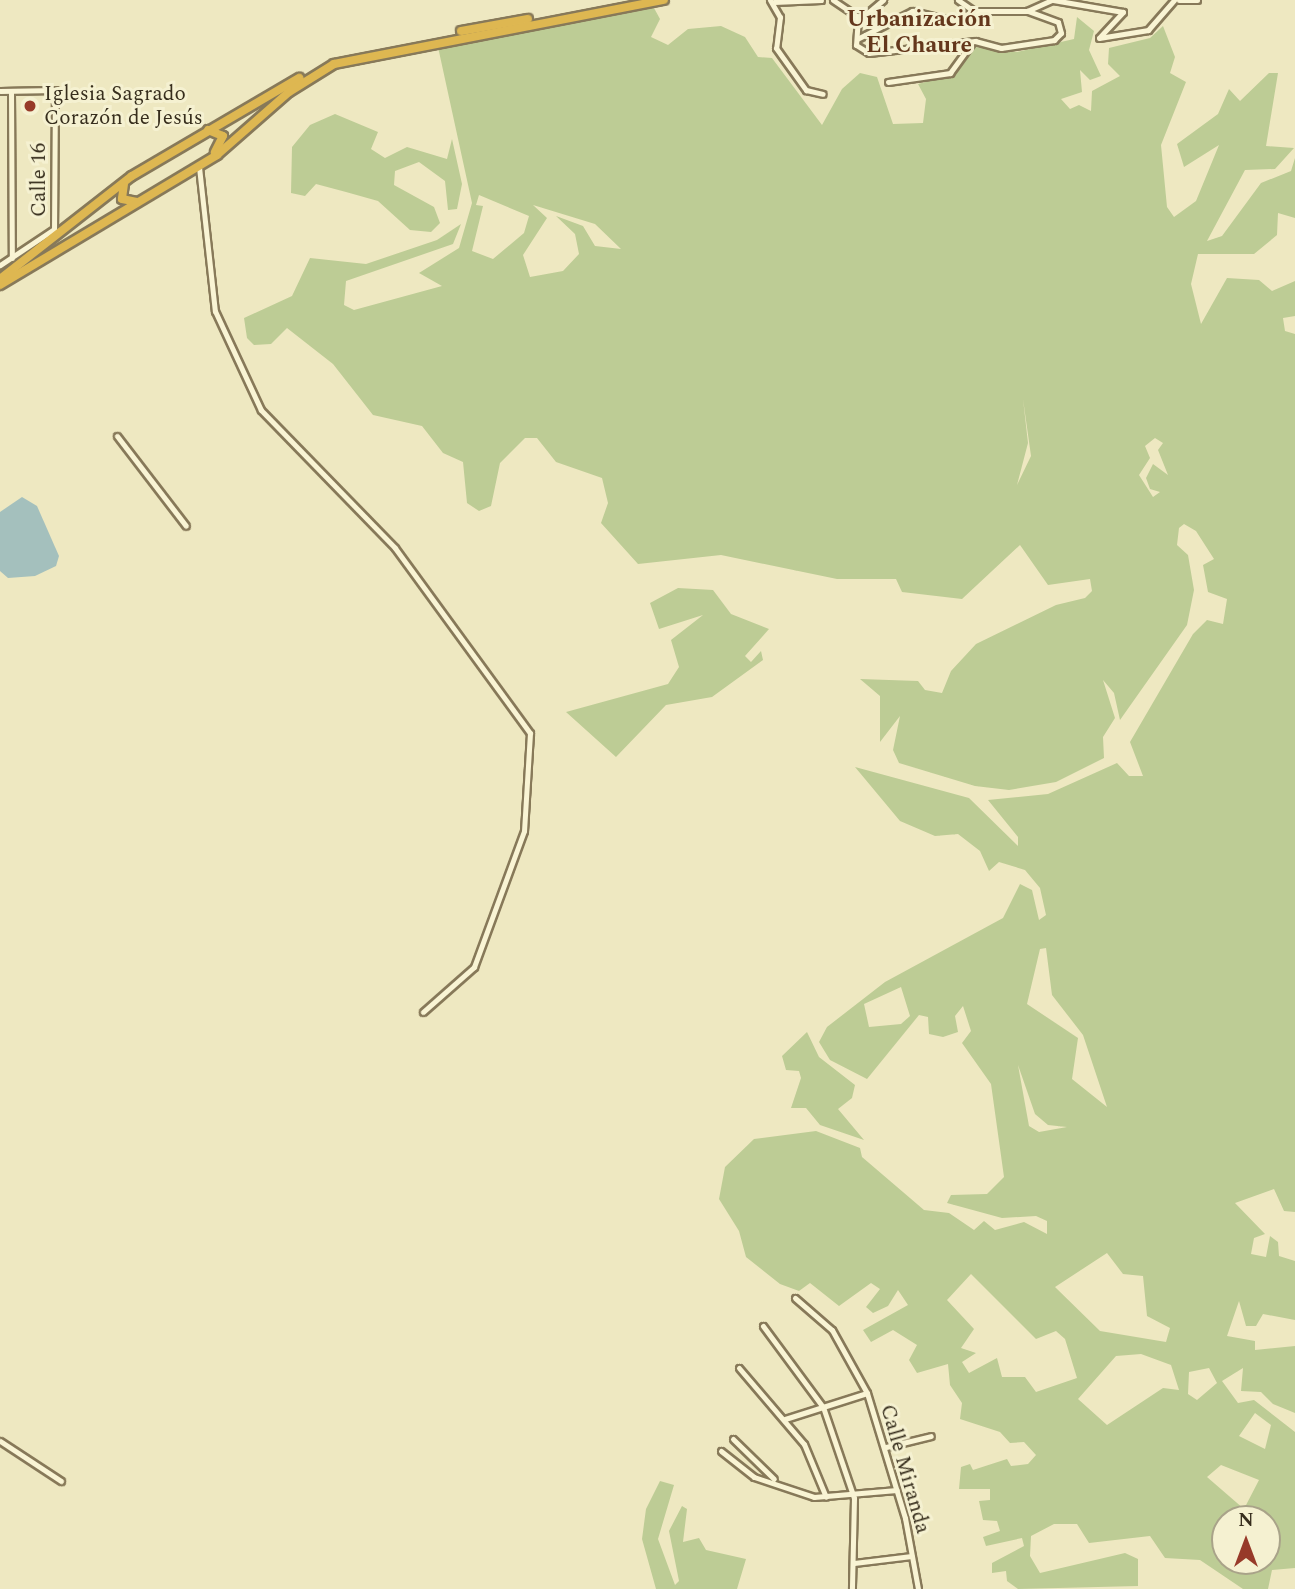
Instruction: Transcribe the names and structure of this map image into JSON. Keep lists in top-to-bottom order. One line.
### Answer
{"streets":{"street":["Calle 16","Calle Miranda"]},"districts":["Urbanización El Chaure"],"places":["Iglesia Sagrado Corazón de Jesús"],"north":"top"}
